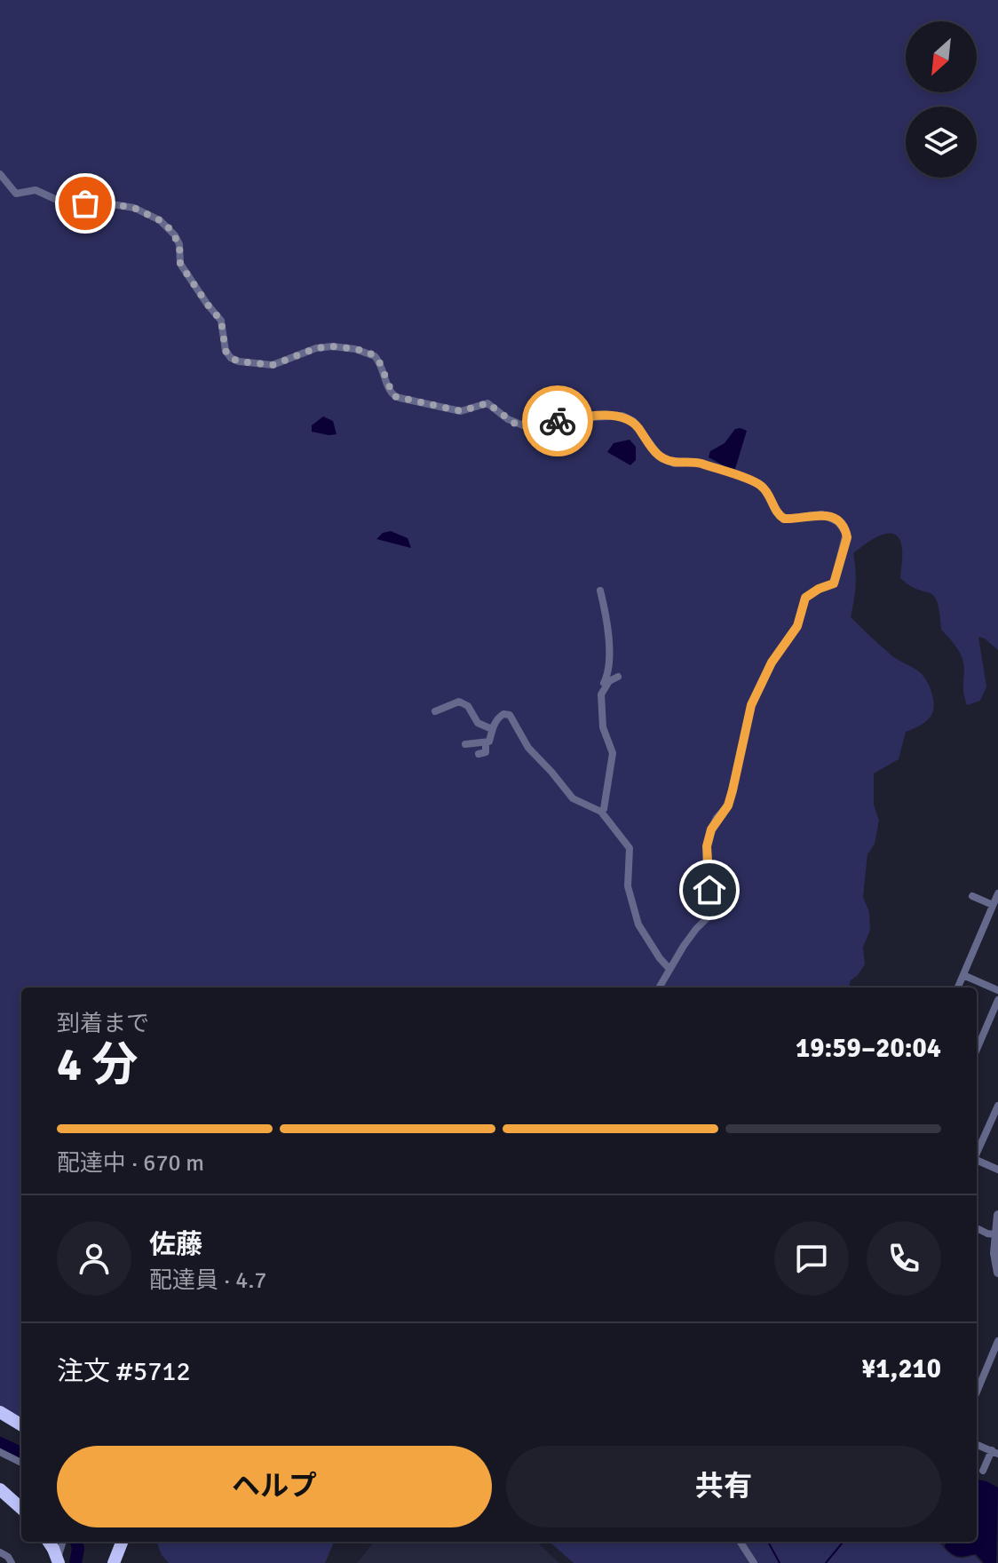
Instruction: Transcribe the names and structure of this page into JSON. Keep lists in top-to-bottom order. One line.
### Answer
{"north":"bottom left","page":{"heading":["4 分","到着まで","19:59–20:04"],"panel":["佐藤","配達員 · 4.7","注文 #5712","¥1,210"],"bar":"配達中 · 670 m","buttons":["ヘルプ","共有"]}}
